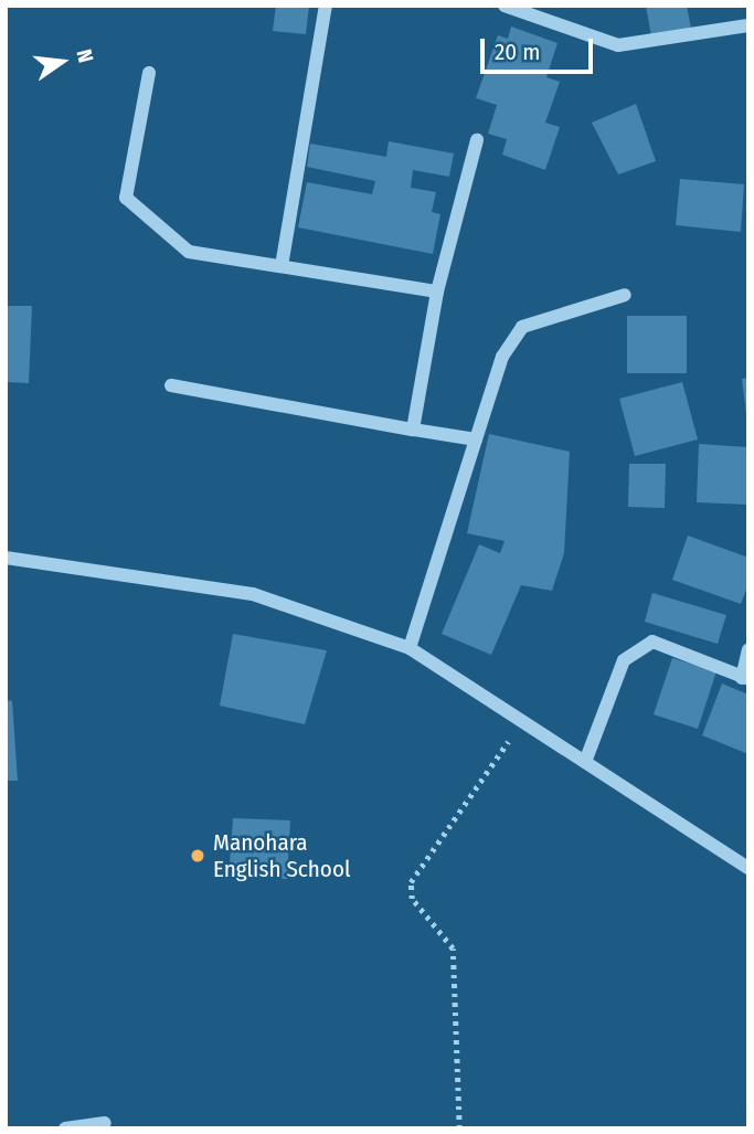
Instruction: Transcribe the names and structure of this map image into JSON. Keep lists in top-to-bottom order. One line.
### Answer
{"places":["Manohara English School"],"scale_bar":"20 m","north":"right"}
